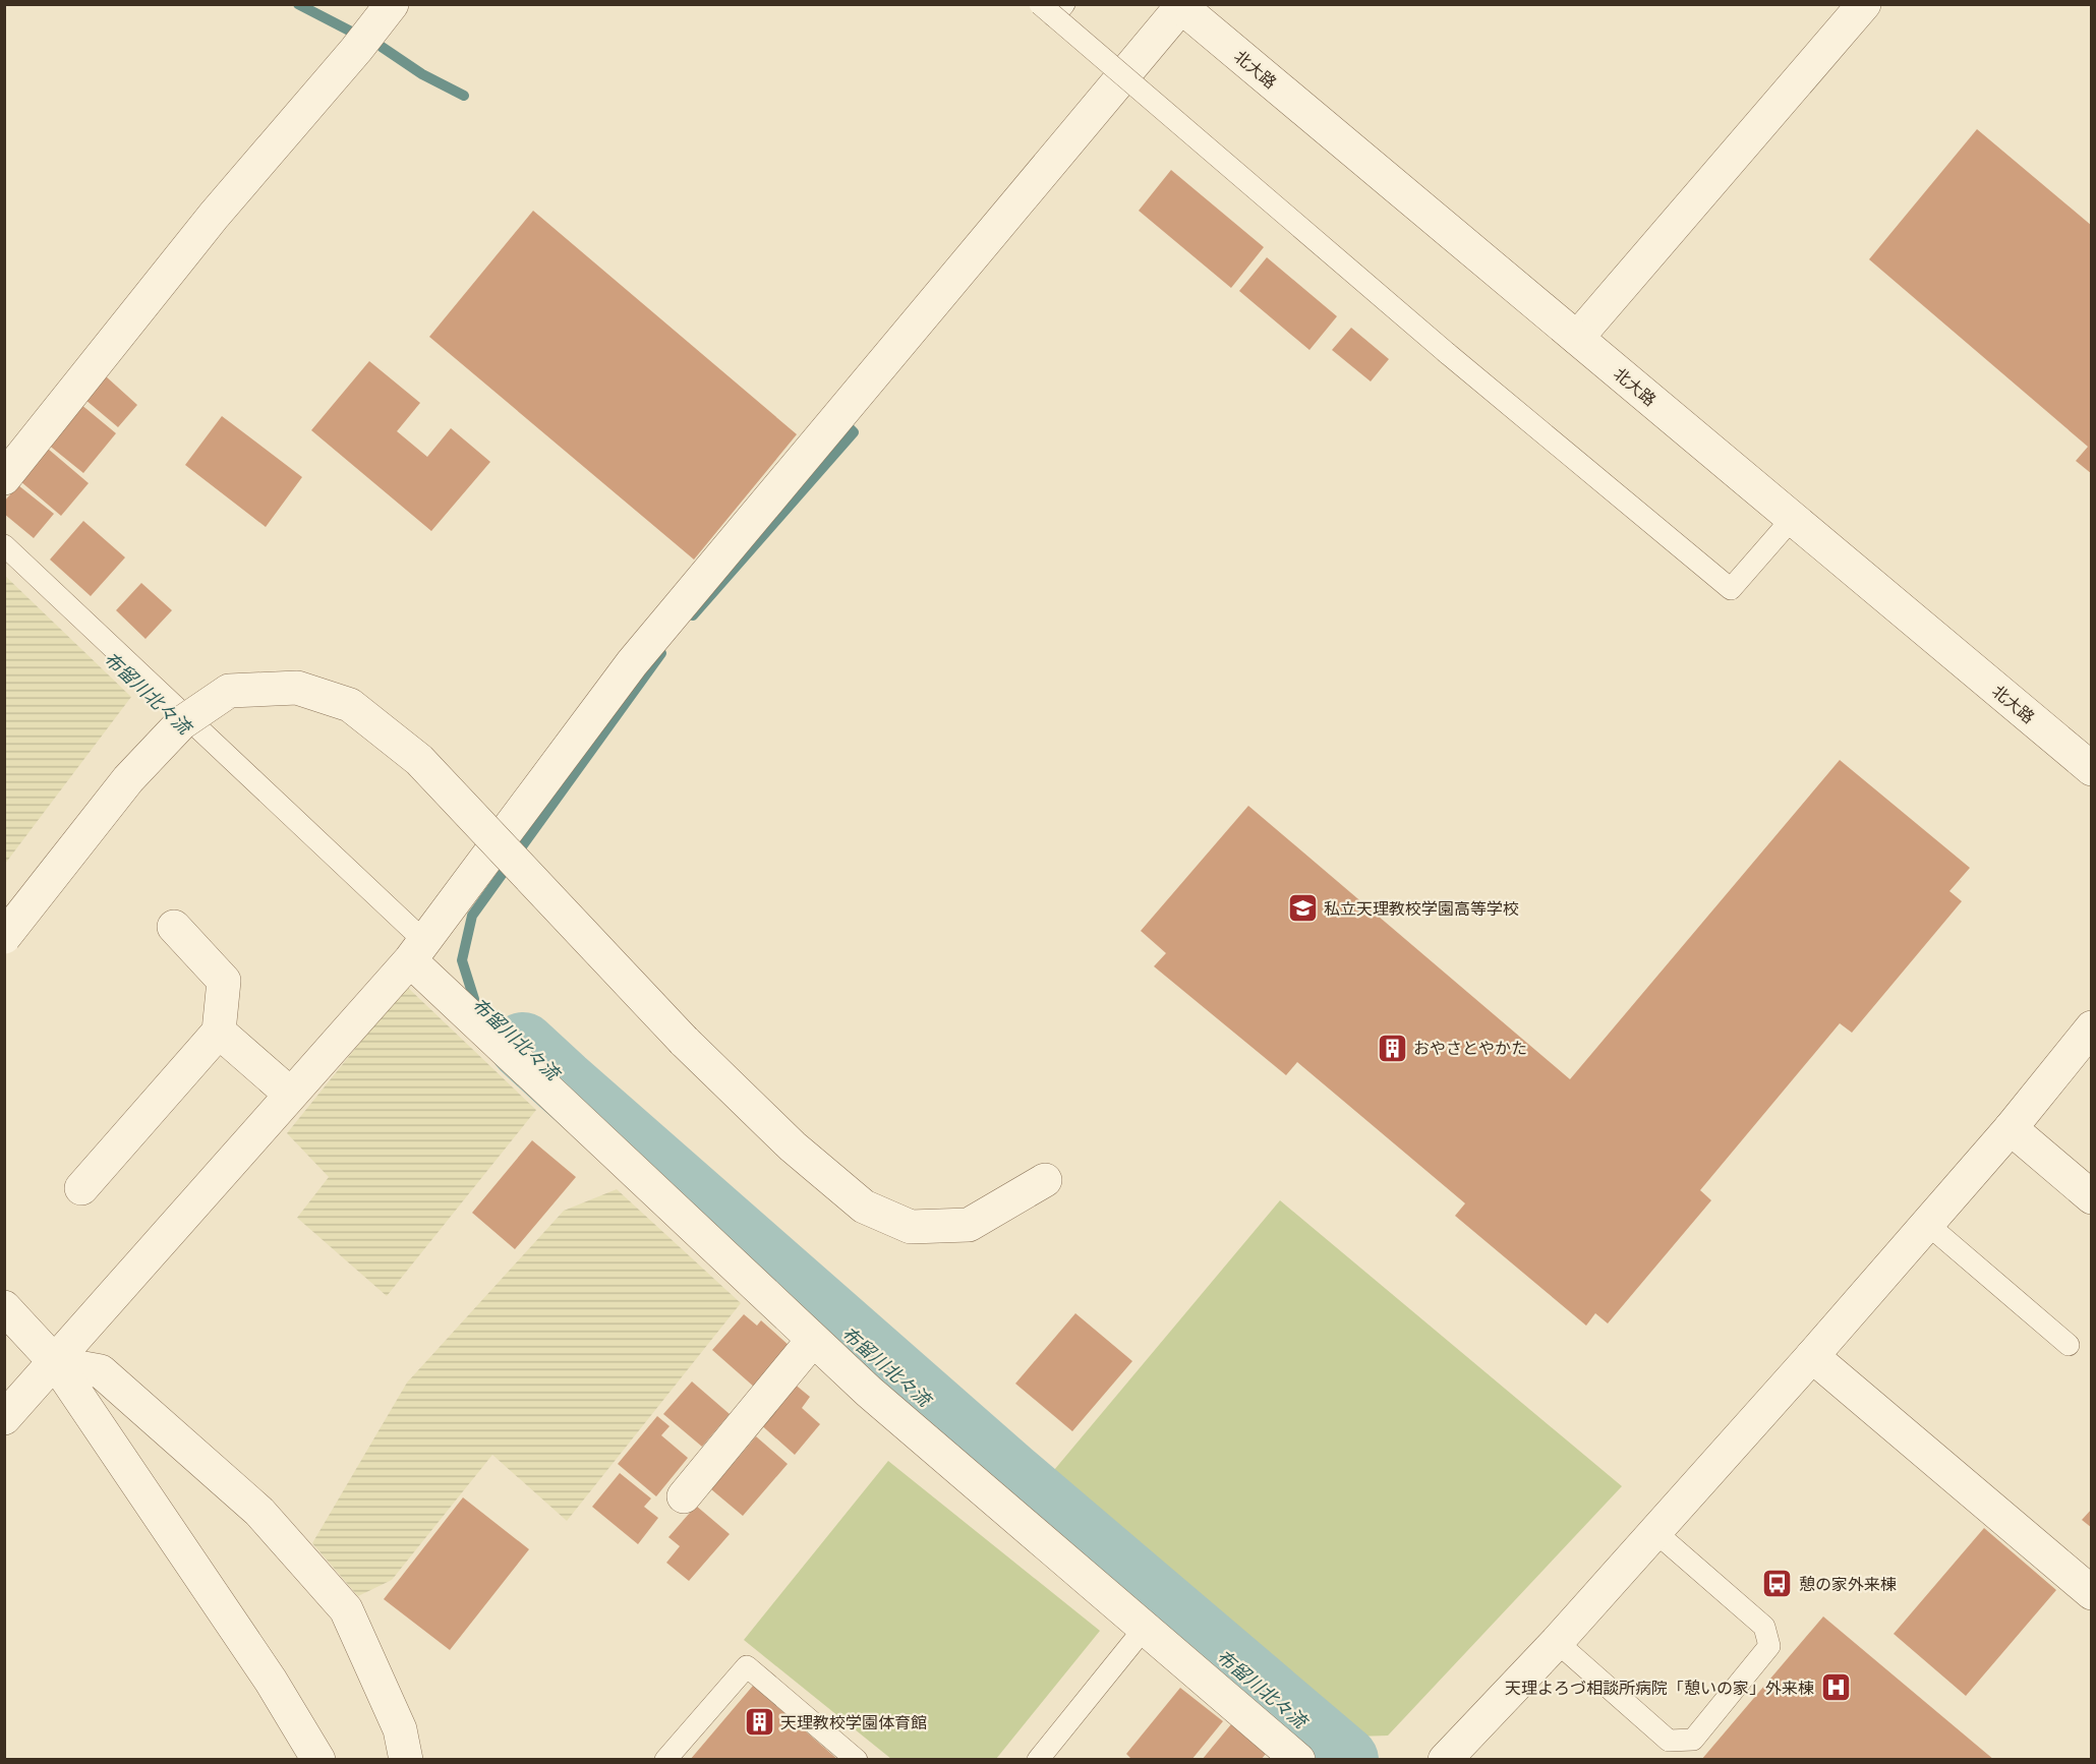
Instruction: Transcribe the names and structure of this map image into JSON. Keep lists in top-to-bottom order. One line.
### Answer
{"streets":{"street":["北大路"]},"water":["布留川北々流"],"places":{"school or university":["私立天理教校学園高等学校"],"building":["おやさとやかた","天理教校学園体育館"],"bus stop":["憩の家外来棟"],"hospital":["天理よろづ相談所病院「憩いの家」外来棟"]}}
